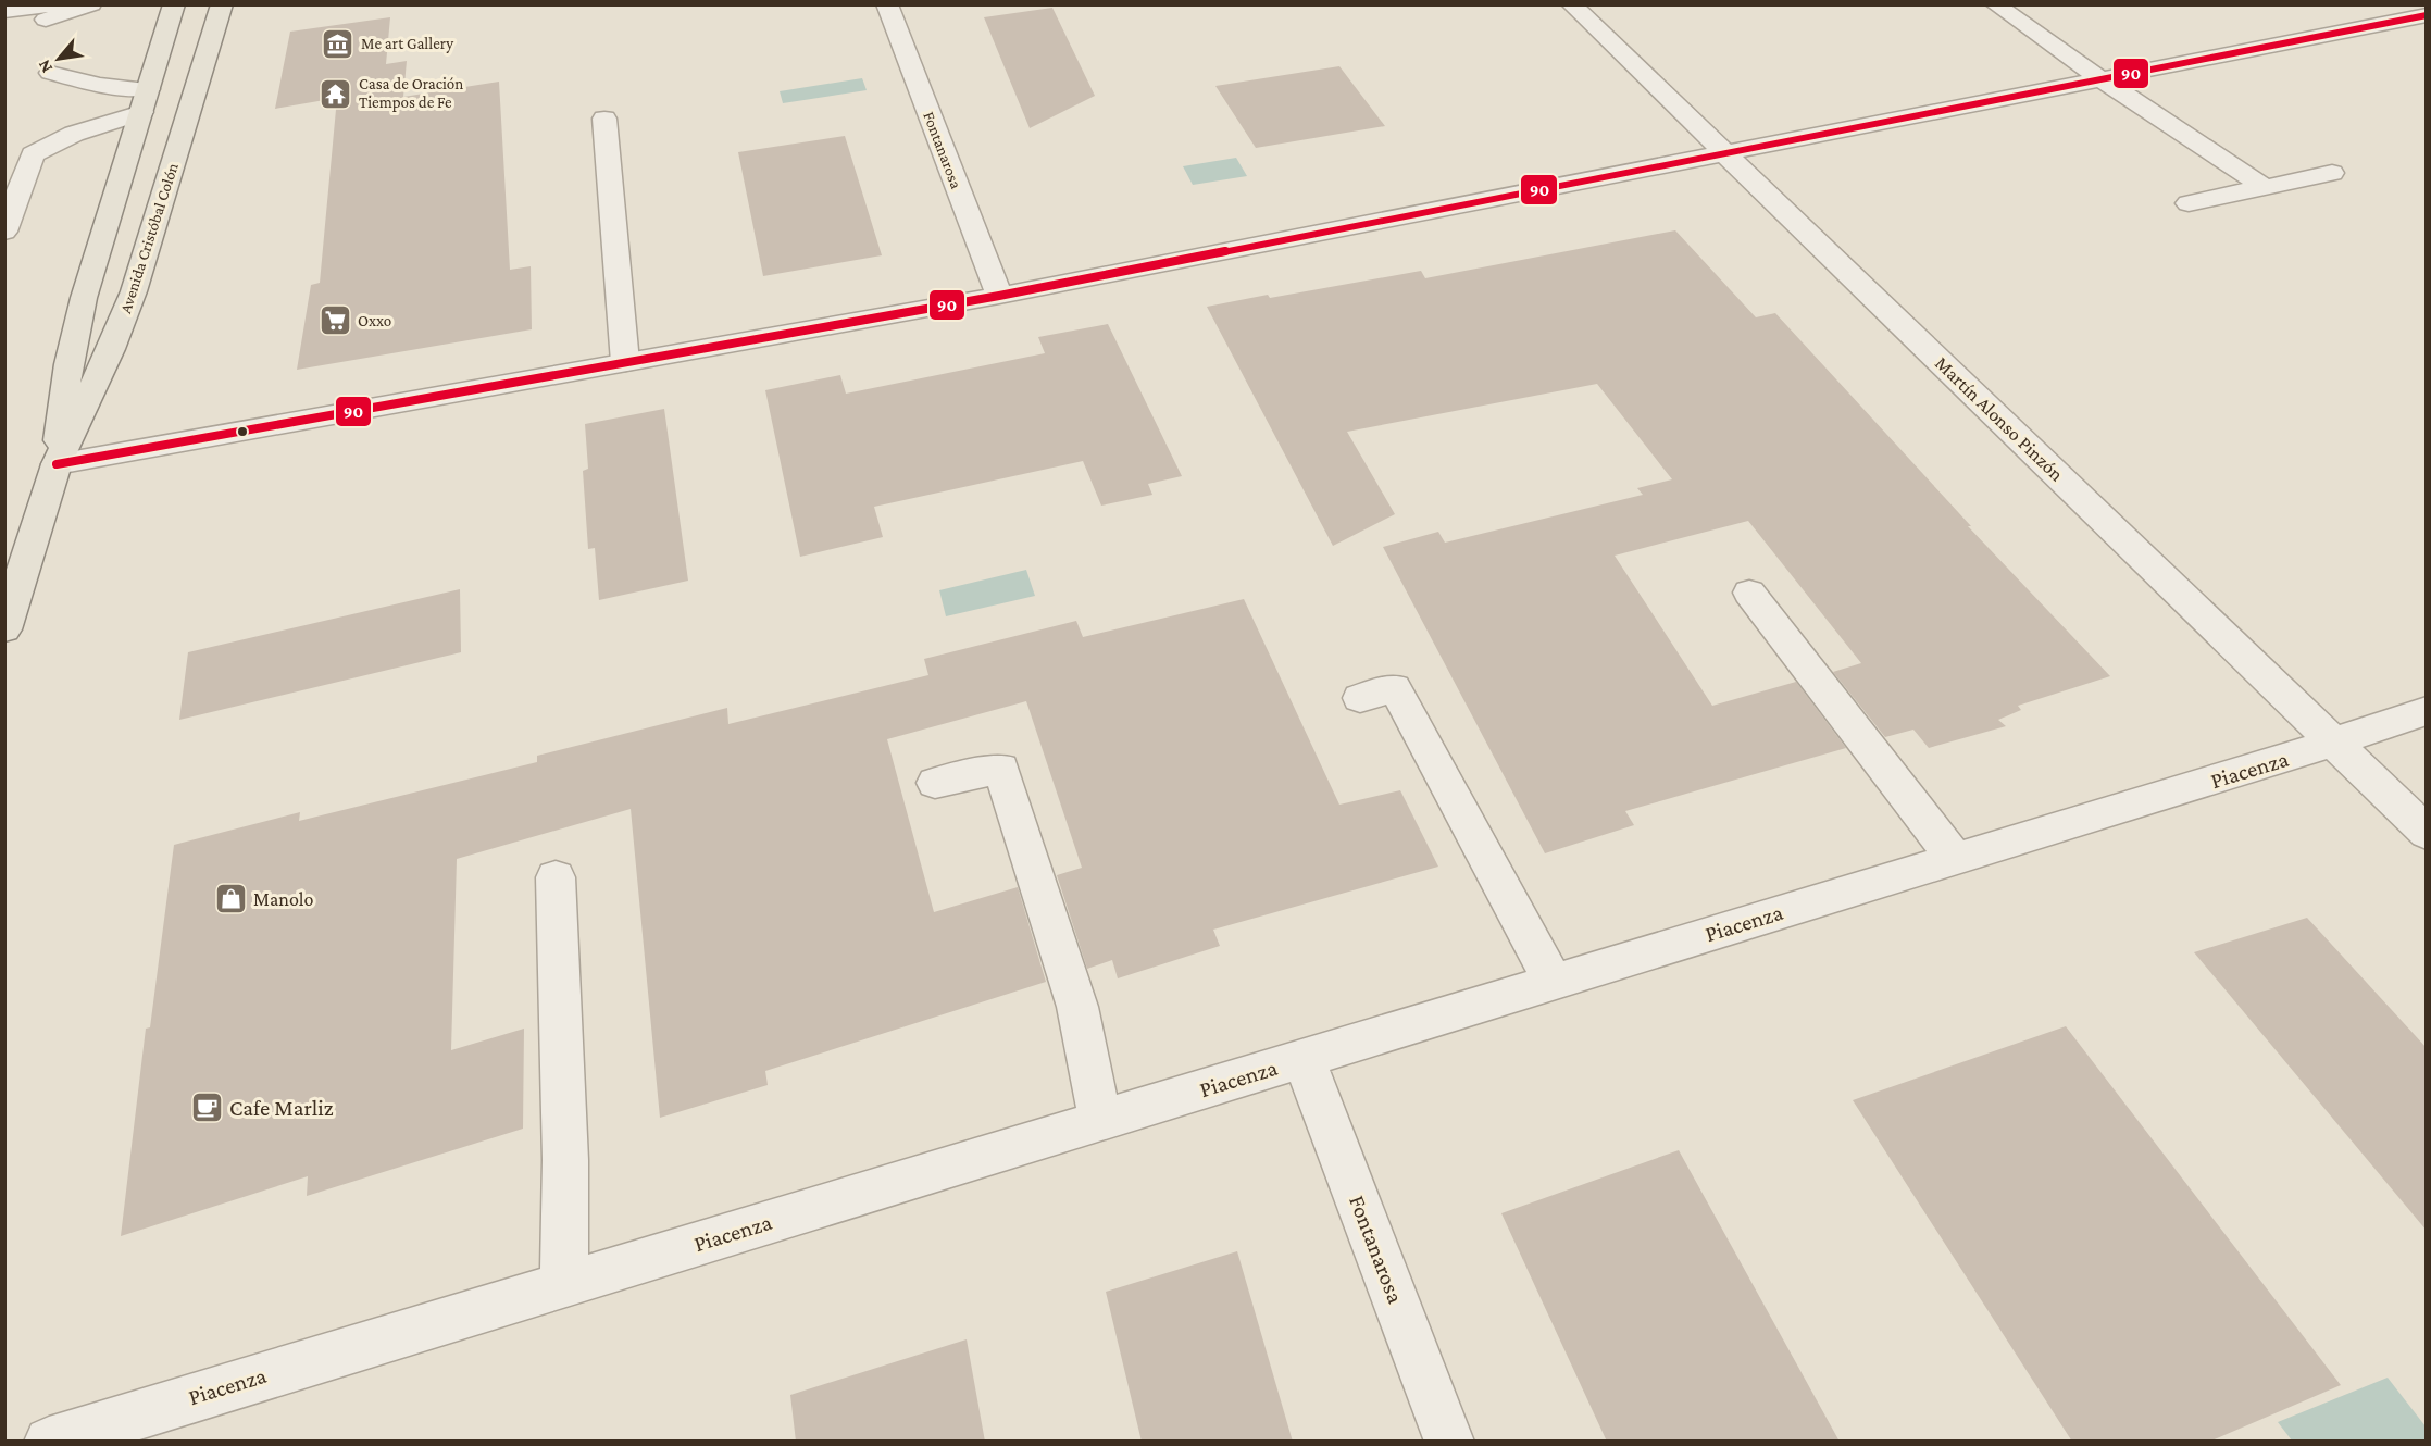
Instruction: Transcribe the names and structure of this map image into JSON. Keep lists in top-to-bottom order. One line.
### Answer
{"streets":{"main road":["Avenida Cristóbal Colón"],"street":["Fontanarosa","Martín Alonso Pinzón","Piacenza"]},"crossings":[["Fontanarosa","Piacenza"],["Martín Alonso Pinzón","Piacenza"]],"places":{"museum":["Me art Gallery"],"temple":["Casa de Oración Tiempos de Fe"],"supermarket":["Oxxo"],"shop":["Manolo"],"cafe":["Cafe Marliz"]},"lines":["transit line 90"],"north":"bottom left"}
